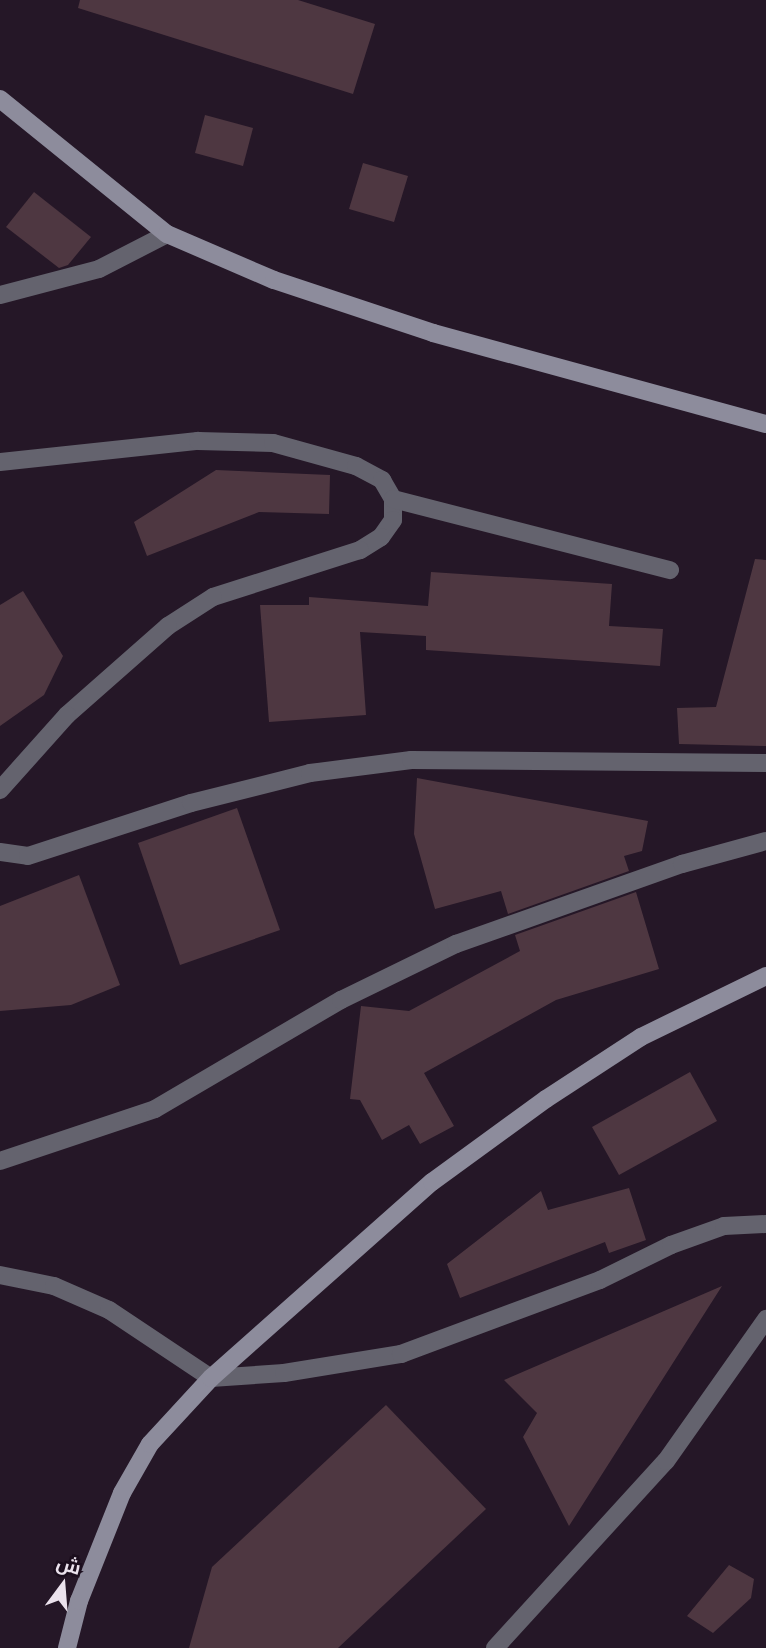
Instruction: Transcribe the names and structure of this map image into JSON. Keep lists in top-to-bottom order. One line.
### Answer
{"north":"top"}
